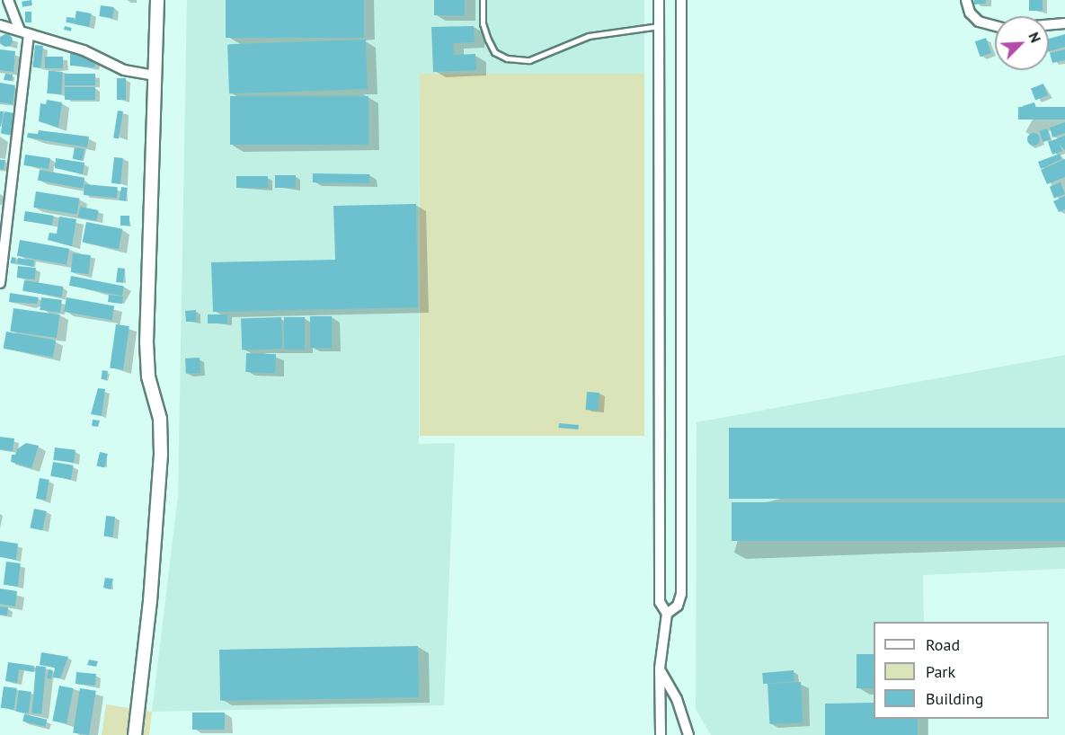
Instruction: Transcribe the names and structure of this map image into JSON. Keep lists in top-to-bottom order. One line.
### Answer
{"legend":["Road","Park","Building"],"north":"top right"}
